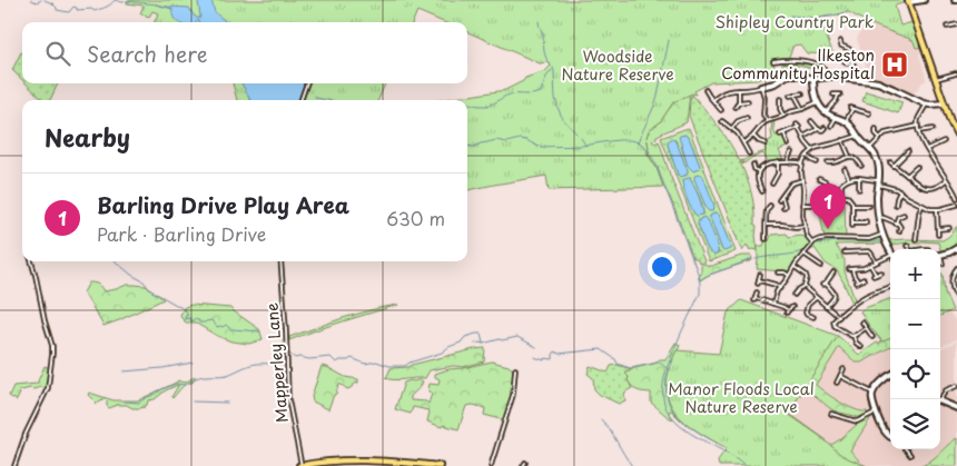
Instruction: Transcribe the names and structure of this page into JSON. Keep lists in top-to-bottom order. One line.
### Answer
{"streets":{"street":["Mapperley Lane"]},"parks":["Shipley Country Park","Woodside Nature Reserve","Manor Floods Local Nature Reserve"],"places":{"hospital":["Ilkeston Community Hospital"]},"page":{"search":"Search here","heading":"Nearby","list":[{"mark":"1","name":"Barling Drive Play Area","note":"Park · Barling Drive","value":"630 m"}],"pins":"1","map_buttons":["+","−"]}}
